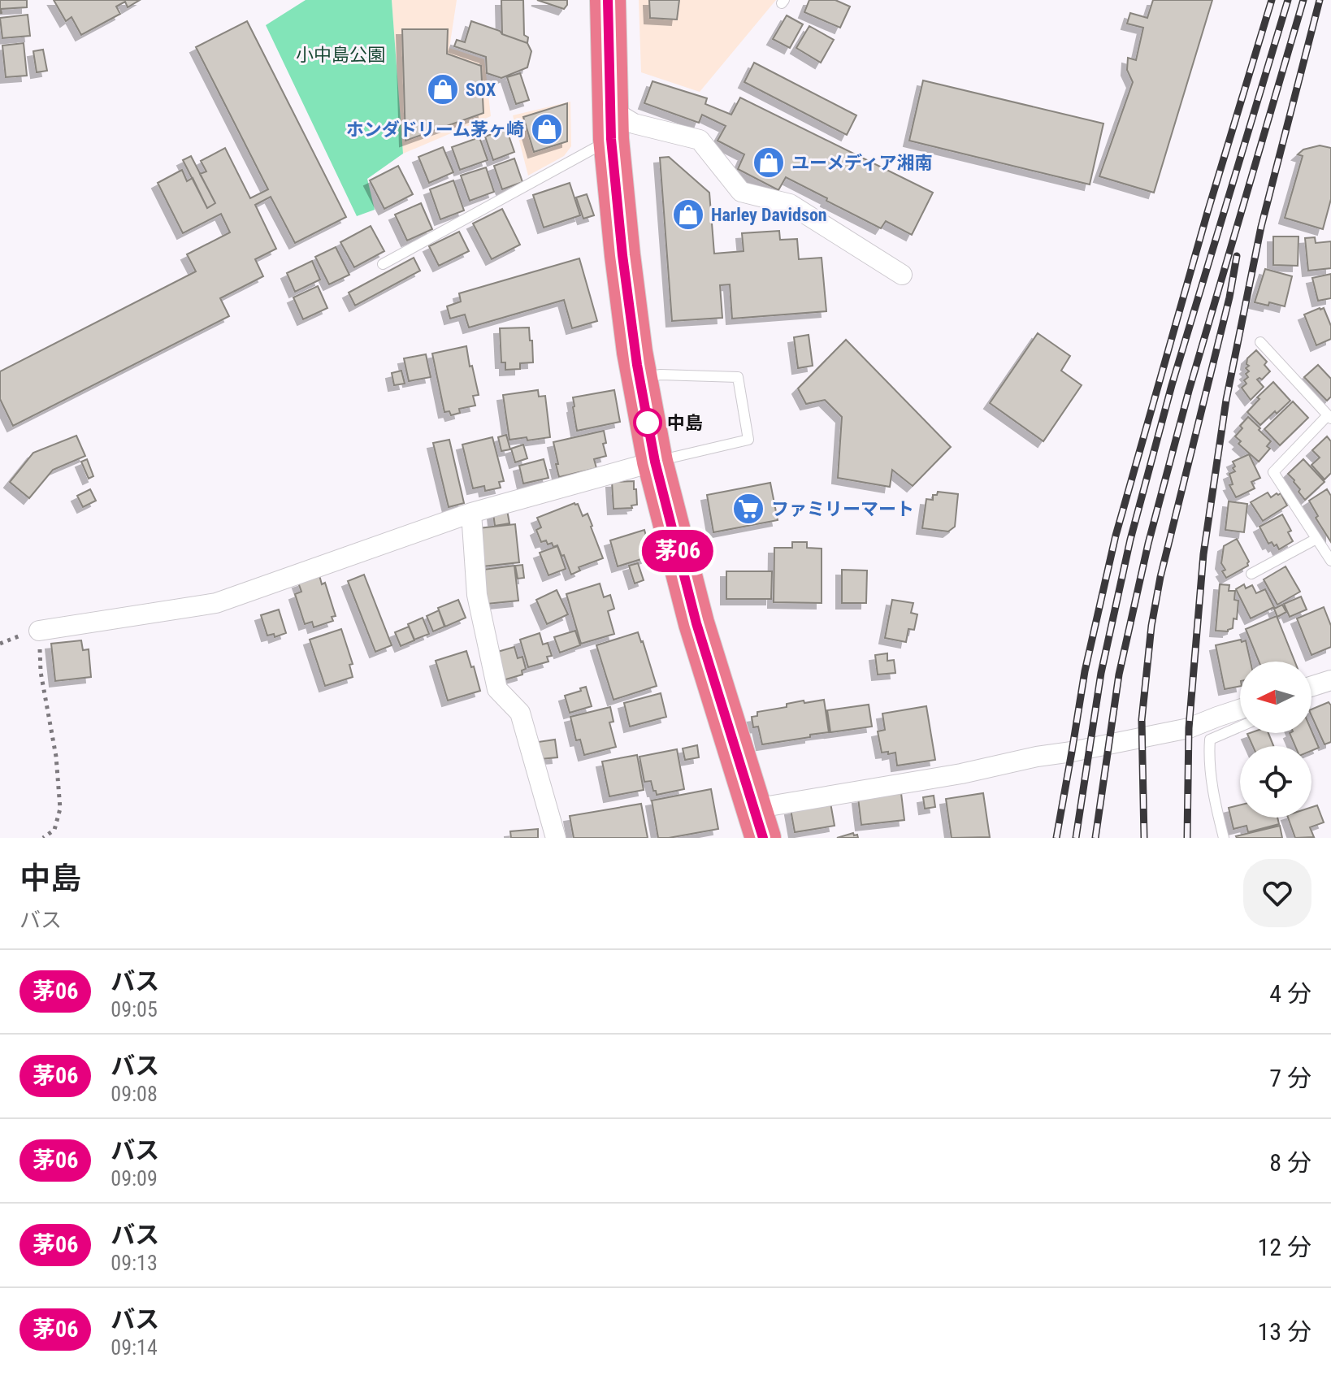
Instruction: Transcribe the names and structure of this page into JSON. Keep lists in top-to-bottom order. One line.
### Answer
{"parks":["小中島公園"],"places":{"shop":["SOX","ホンダドリーム茅ヶ崎","ユーメディア湘南","Harley Davidson"],"other":["中島"],"supermarket":["ファミリーマート"]},"lines":["bus line 茅06"],"north":"left","page":{"on_map":"茅06","heading":["中島","バス"],"list":[{"mark":"茅06","name":"バス","note":"09:05","value":"4 分"},{"mark":"茅06","name":"バス","note":"09:08","value":"7 分"},{"mark":"茅06","name":"バス","note":"09:09","value":"8 分"},{"mark":"茅06","name":"バス","note":"09:13","value":"12 分"},{"mark":"茅06","name":"バス","note":"09:14","value":"13 分"}]}}
